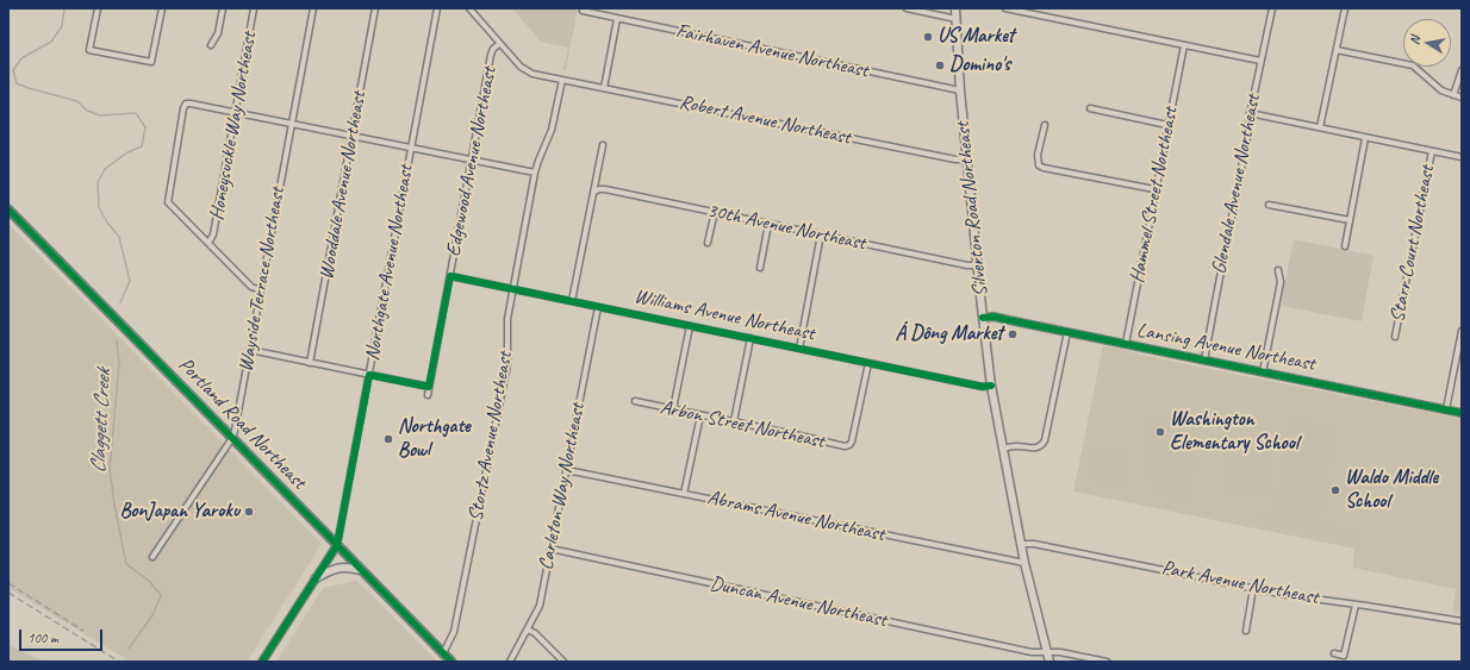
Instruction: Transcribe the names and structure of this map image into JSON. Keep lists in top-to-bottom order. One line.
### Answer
{"streets":{"main road":["Silverton Road Northeast","Portland Road Northeast"],"street":["Fairhaven Avenue Northeast","Robert Avenue Northeast","Honeysuckle Way Northeast","Edgewood Avenue Northeast","Glendale Avenue Northeast","Wooddale Avenue Northeast","Hammel Street Northeast","30th Avenue Northeast","Starr Court Northeast","Northgate Avenue Northeast","Wayside Terrace Northeast","Williams Avenue Northeast","Lansing Avenue Northeast","Arbon Street Northeast","Stortz Avenue Northeast","Carleton Way Northeast","Abrams Avenue Northeast","Park Avenue Northeast","Duncan Avenue Northeast"]},"crossings":[["Fairhaven Avenue Northeast","Silverton Road Northeast"],["Robert Avenue Northeast","Edgewood Avenue Northeast"],["Robert Avenue Northeast","Silverton Road Northeast"],["Robert Avenue Northeast","Stortz Avenue Northeast"],["Edgewood Avenue Northeast","Williams Avenue Northeast"],["Glendale Avenue Northeast","Lansing Avenue Northeast"],["Hammel Street Northeast","Lansing Avenue Northeast"],["Silverton Road Northeast","30th Avenue Northeast"],["Silverton Road Northeast","Williams Avenue Northeast"],["Silverton Road Northeast","Lansing Avenue Northeast"],["Silverton Road Northeast","Abrams Avenue Northeast"],["Silverton Road Northeast","Park Avenue Northeast"],["Silverton Road Northeast","Duncan Avenue Northeast"],["Northgate Avenue Northeast","Portland Road Northeast"],["Wayside Terrace Northeast","Portland Road Northeast"],["Williams Avenue Northeast","Arbon Street Northeast"],["Williams Avenue Northeast","Stortz Avenue Northeast"],["Williams Avenue Northeast","Carleton Way Northeast"],["Portland Road Northeast","Stortz Avenue Northeast"],["Carleton Way Northeast","Abrams Avenue Northeast"],["Carleton Way Northeast","Duncan Avenue Northeast"]],"water":["Claggett Creek"],"places":["US Market","Domino's","Á Dông Market","Washington Elementary School","Northgate Bowl","Waldo Middle School","BonJapan Yaroku"],"scale_bar":"100 m","north":"left"}
